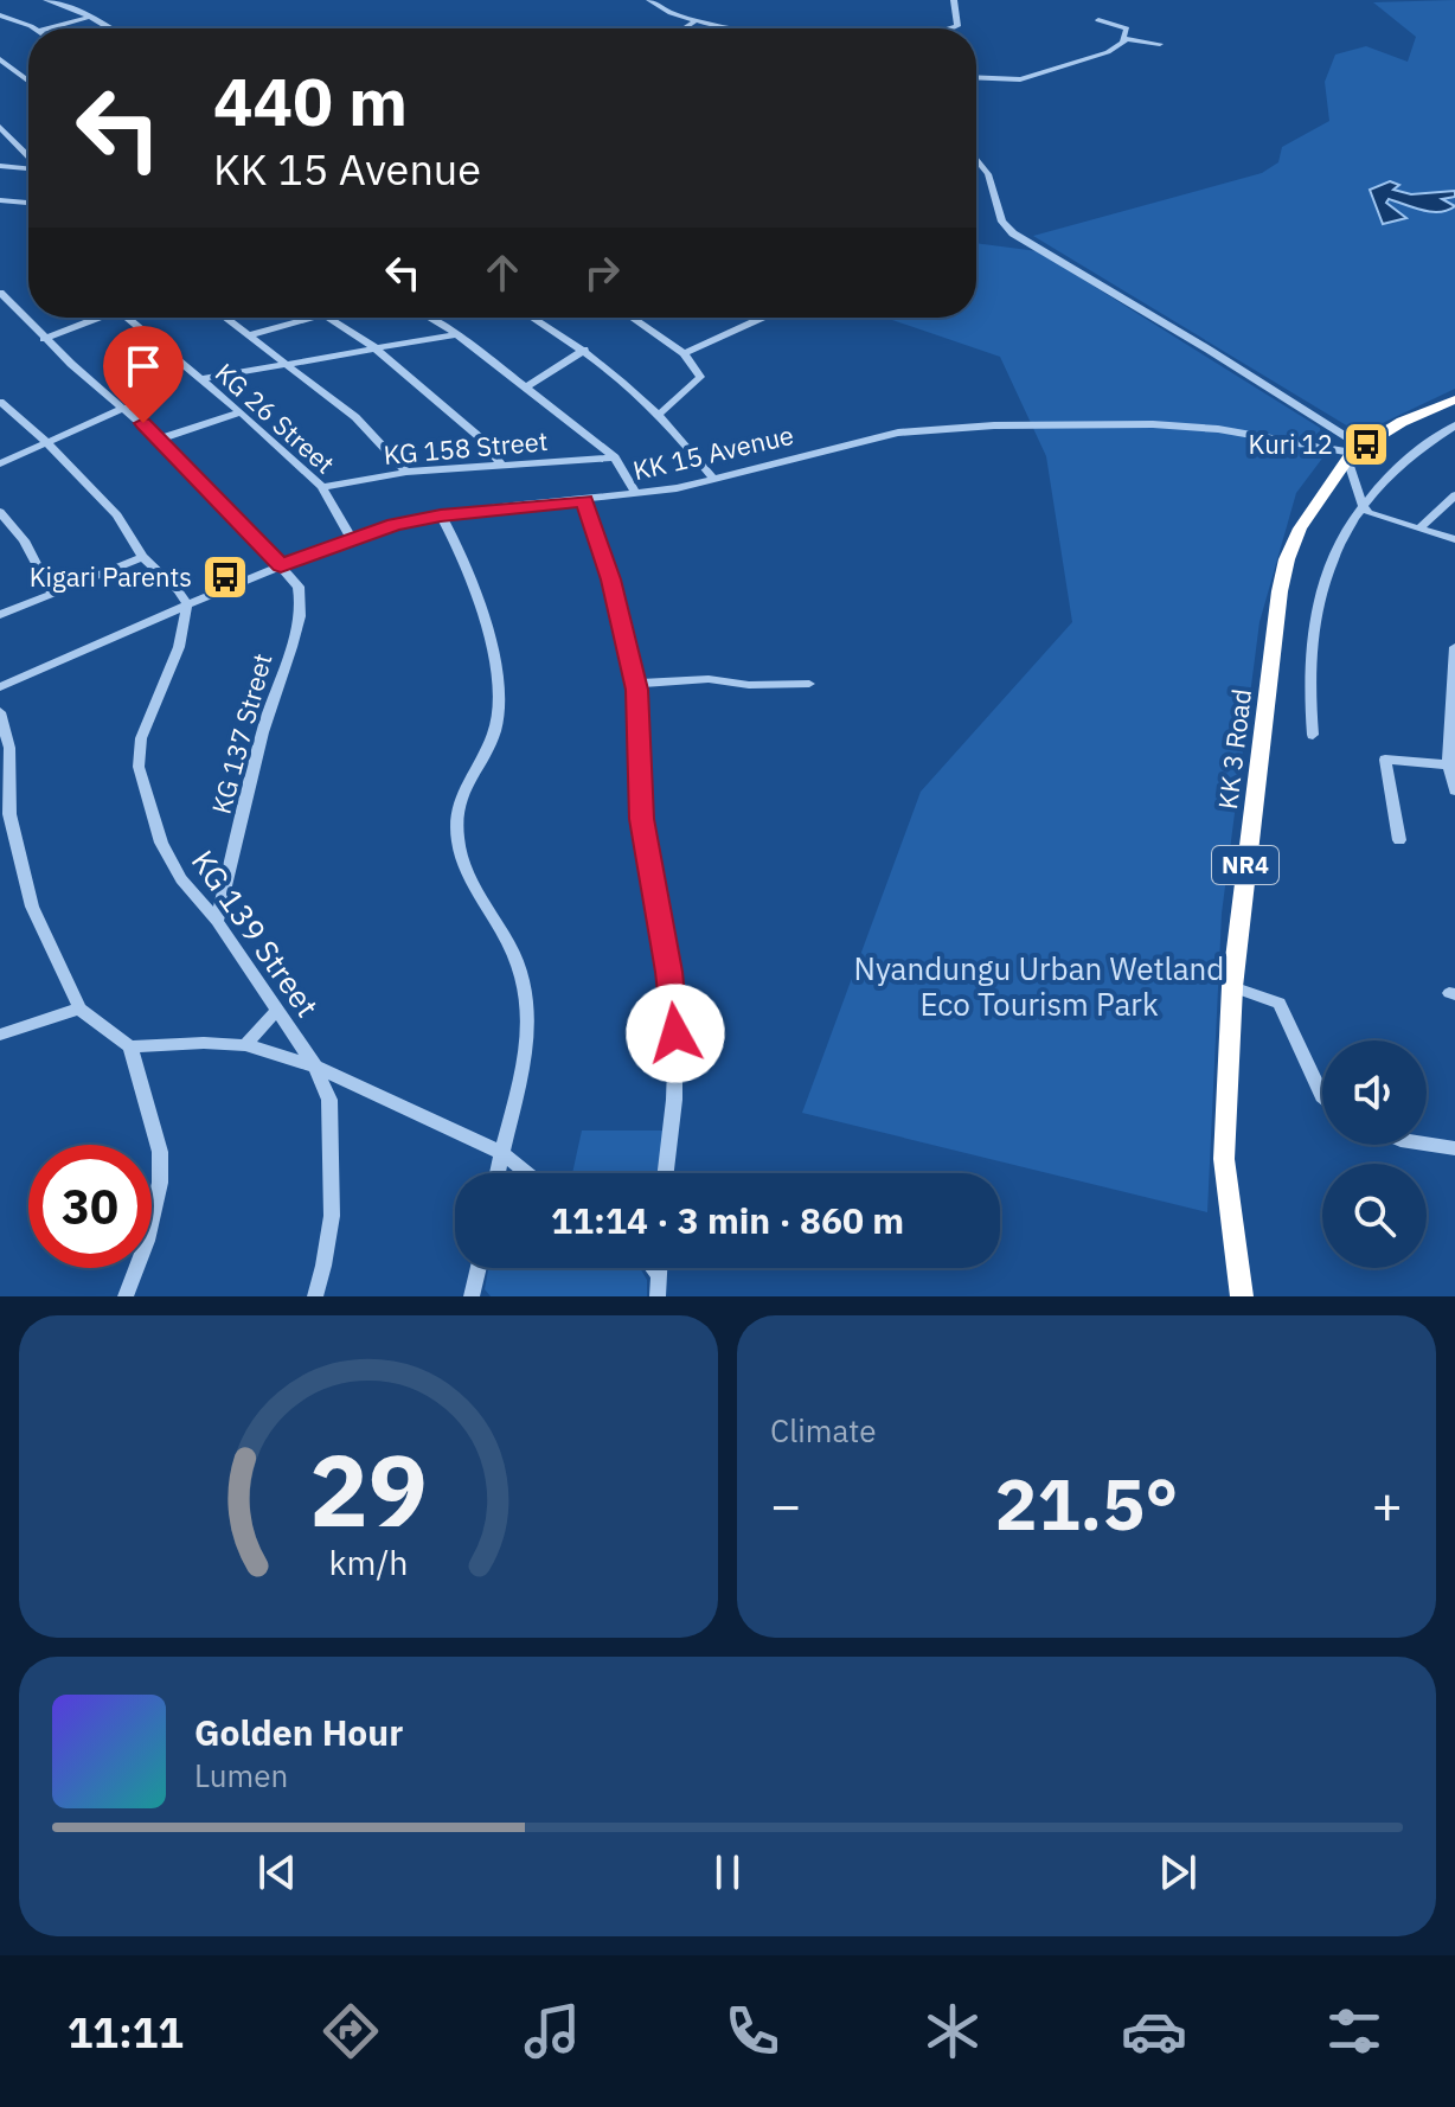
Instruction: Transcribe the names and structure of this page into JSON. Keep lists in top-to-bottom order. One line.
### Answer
{"streets":{"highway":["KK 3 Road","NR4"],"street":["KG 26 Street","KG 158 Street","KK 15 Avenue","KG 137 Street","KG 139 Street"]},"crossings":[["KG 26 Street","KG 158 Street"],["KG 26 Street","KK 15 Avenue"],["KK 15 Avenue","KG 137 Street"],["KK 15 Avenue","KK 3 Road"],["KK 15 Avenue","NR4"],["KK 15 Avenue","KG 139 Street"],["KG 137 Street","KG 139 Street"],["KK 3 Road","NR4"]],"parks":["Nyandungu Urban Wetland Eco Tourism Park"],"places":{"bus stop":["Kuri 12","Kigari Parents"]},"page":{"turn":["440 m","KK 15 Avenue"],"limit":"30","trip":"11:14 · 3 min · 860 m","tile":"Climate","heat":["−","21.5°","+"],"song":["Golden Hour","Lumen"],"tabs":"11:11","gauge":["29","km/h"]}}
